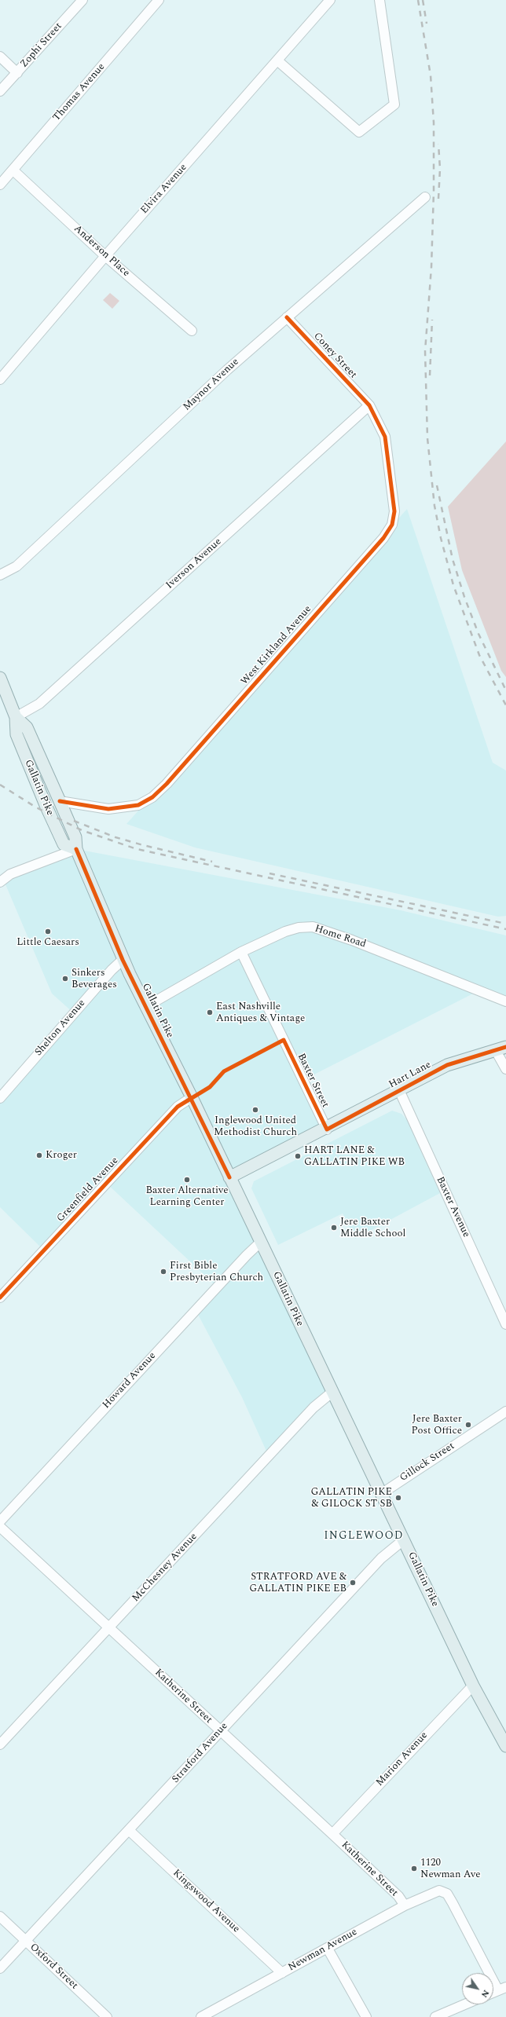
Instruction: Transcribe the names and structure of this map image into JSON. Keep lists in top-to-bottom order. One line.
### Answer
{"streets":{"main road":["Gallatin Pike","Hart Lane"],"street":["Zophi Street","Thomas Avenue","Elvira Avenue","Anderson Place","Coney Street","Maynor Avenue","Iverson Avenue","West Kirkland Avenue","Home Road","Shelton Avenue","Baxter Street","Greenfield Avenue","Baxter Avenue","Howard Avenue","Gillock Street","McChesney Avenue","Katherine Street","Stratford Avenue","Marion Avenue","Kingswood Avenue","Newman Avenue","Oxford Street"]},"crossings":[["Thomas Avenue","Anderson Place"],["Elvira Avenue","Anderson Place"],["Coney Street","Maynor Avenue"],["Coney Street","Iverson Avenue"],["Coney Street","West Kirkland Avenue"],["Iverson Avenue","West Kirkland Avenue"],["Iverson Avenue","Gallatin Pike"],["West Kirkland Avenue","Gallatin Pike"],["Gallatin Pike","Home Road"],["Gallatin Pike","Shelton Avenue"],["Gallatin Pike","Hart Lane"],["Gallatin Pike","Greenfield Avenue"],["Gallatin Pike","Howard Avenue"],["Gallatin Pike","Gillock Street"],["Gallatin Pike","McChesney Avenue"],["Gallatin Pike","Stratford Avenue"],["Gallatin Pike","Marion Avenue"],["Home Road","Baxter Street"],["Hart Lane","Baxter Street"],["Hart Lane","Baxter Avenue"],["McChesney Avenue","Katherine Street"],["Katherine Street","Stratford Avenue"],["Katherine Street","Marion Avenue"],["Katherine Street","Newman Avenue"],["Stratford Avenue","Kingswood Avenue"],["Stratford Avenue","Oxford Street"],["Kingswood Avenue","Newman Avenue"]],"districts":["INGLEWOOD"],"places":["Little Caesars","Sinkers Beverages","East Nashville Antiques & Vintage","Inglewood United Methodist Church","Kroger","HART LANE & GALLATIN PIKE WB","Baxter Alternative Learning Center","Jere Baxter Middle School","First Bible Presbyterian Church","Jere Baxter Post Office","GALLATIN PIKE & GILOCK ST SB","STRATFORD AVE & GALLATIN PIKE EB","1120 Newman Ave"],"north":"bottom right"}
